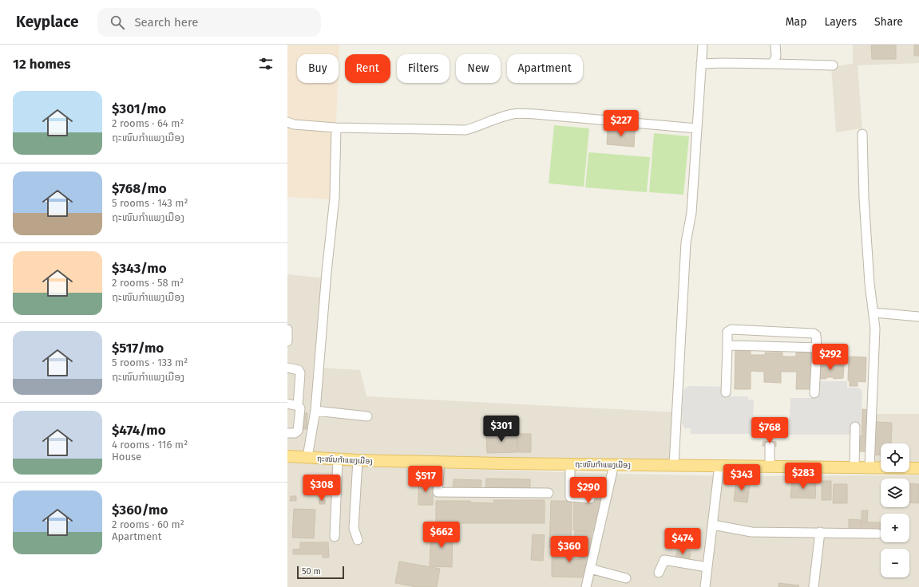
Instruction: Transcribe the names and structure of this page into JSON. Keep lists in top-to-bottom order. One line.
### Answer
{"streets":{"main road":["ຖະໜົນກຳແພງເມືອງ"]},"scale_bar":"50 m","page":{"header":"Keyplace","search":"Search here","nav":["Map","Layers","Share"],"heading":"12 homes","chip":["Buy","Rent","Filters","New","Apartment"],"list":[{"name":"$301/mo","note":"2 rooms · 64 m² · ຖະໜົນກຳແພງເມືອງ"},{"name":"$768/mo","note":"5 rooms · 143 m² · ຖະໜົນກຳແພງເມືອງ"},{"name":"$343/mo","note":"2 rooms · 58 m² · ຖະໜົນກຳແພງເມືອງ"},{"name":"$517/mo","note":"5 rooms · 133 m² · ຖະໜົນກຳແພງເມືອງ"},{"name":"$474/mo","note":"4 rooms · 116 m² · House"},{"name":"$360/mo","note":"2 rooms · 60 m² · Apartment"}],"price":["$227","$292","$301","$768","$283","$343","$517","$308","$290","$662","$474","$360"],"map_buttons":["+","−"],"scale":"50 m"}}
